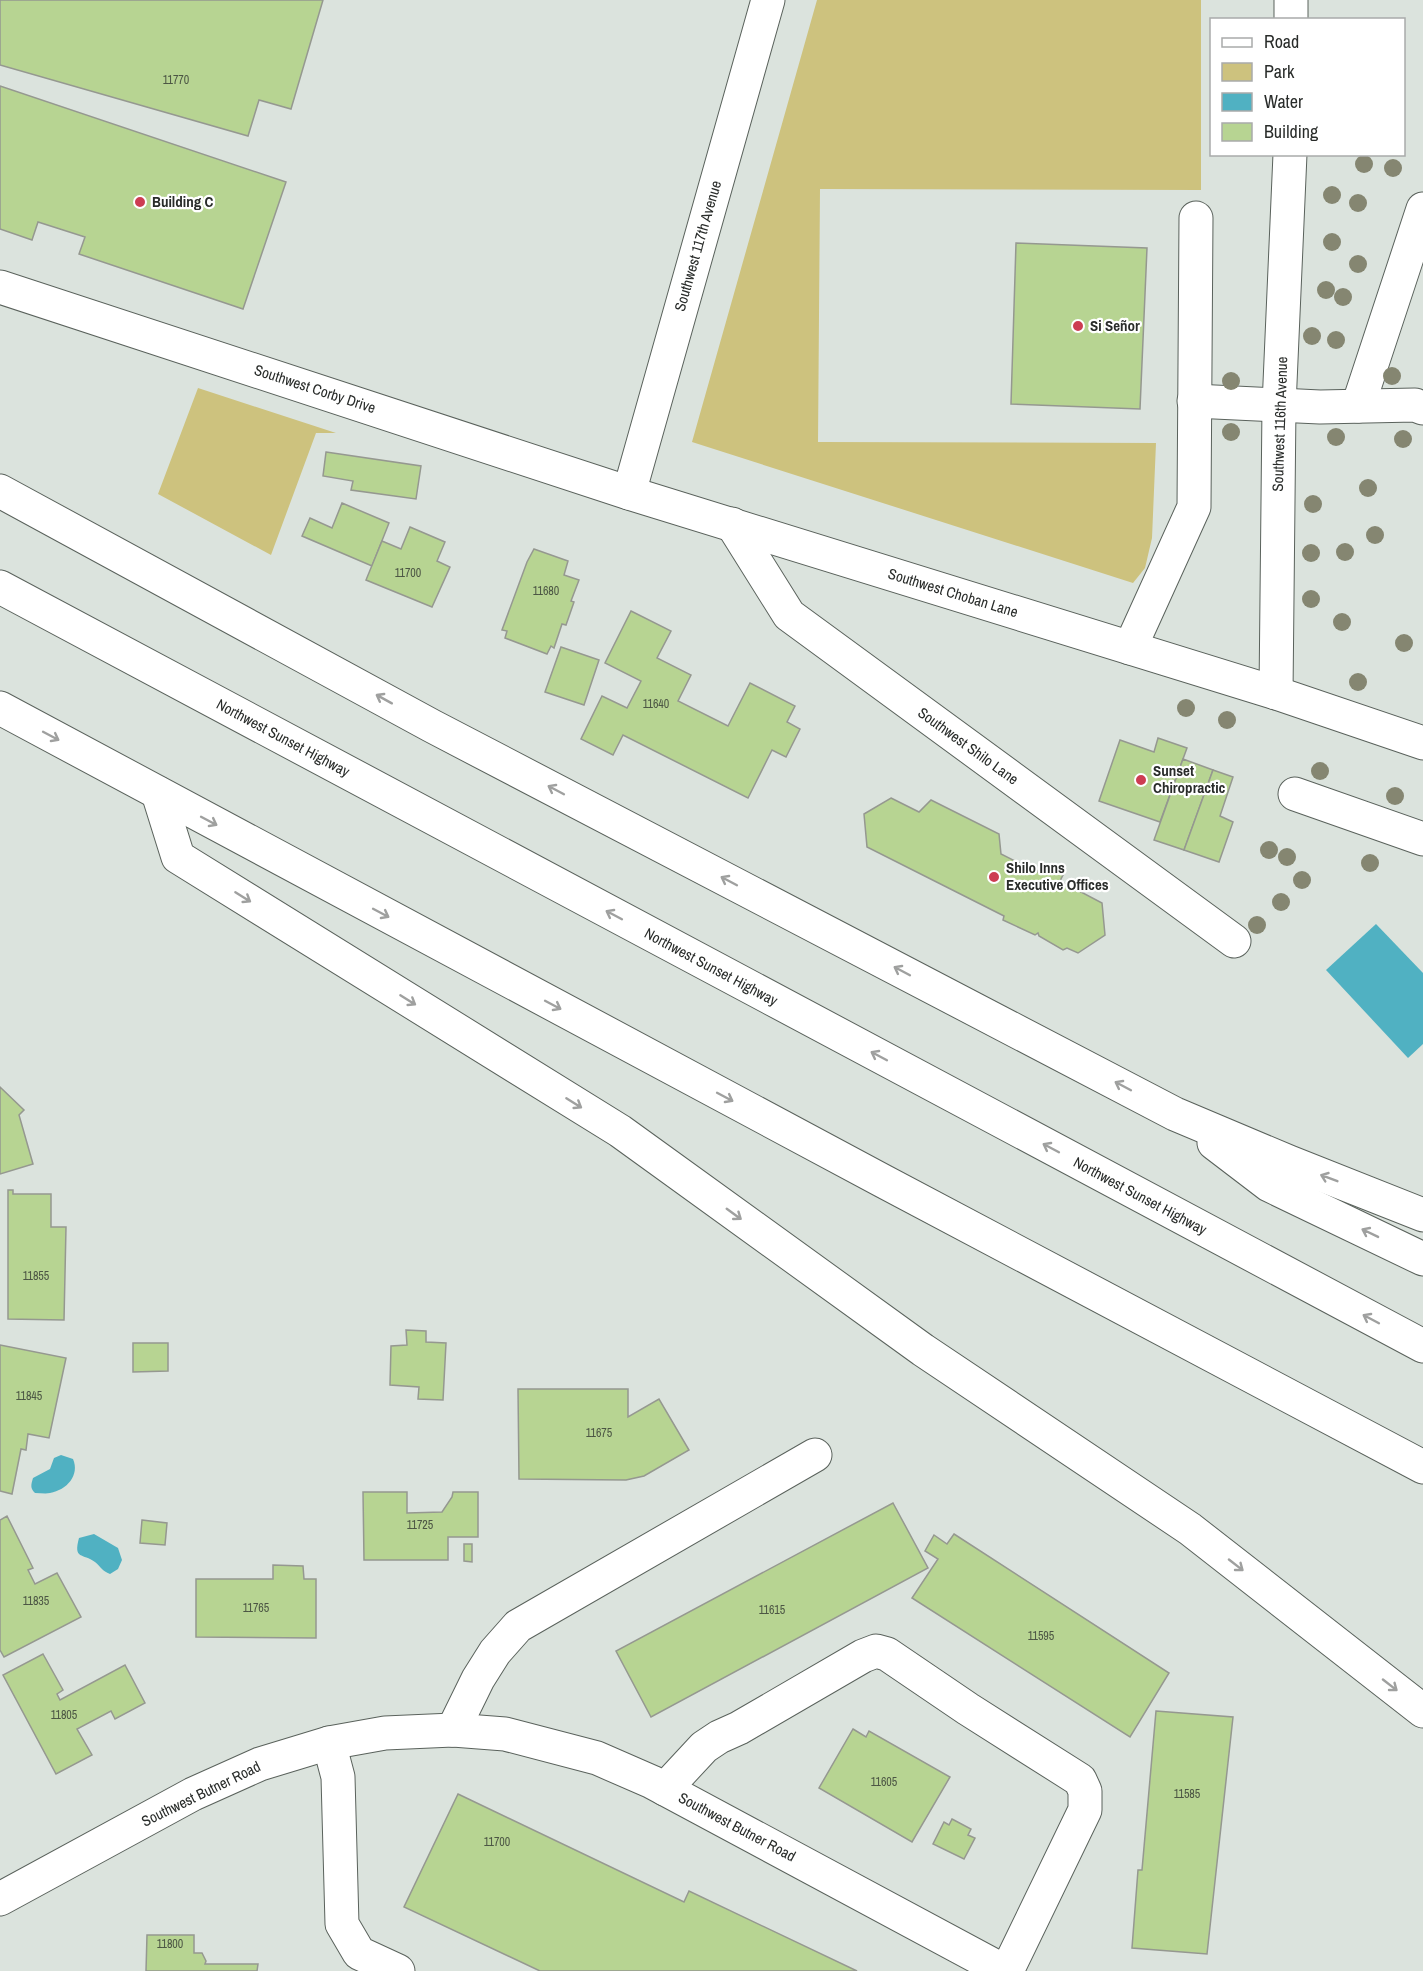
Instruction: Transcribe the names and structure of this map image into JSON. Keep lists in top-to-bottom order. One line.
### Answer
{"streets":{"main road":["Southwest 117th Avenue","Southwest Corby Drive","Southwest 116th Avenue","Southwest Choban Lane","Northwest Sunset Highway","Southwest Shilo Lane","Southwest Butner Road"]},"crossings":[["Southwest 117th Avenue","Southwest Corby Drive"],["Southwest 117th Avenue","Southwest Choban Lane"],["Southwest Corby Drive","Southwest Choban Lane"],["Southwest 116th Avenue","Southwest Choban Lane"],["Southwest Choban Lane","Southwest Shilo Lane"]],"places":["Building C","Si Señor","Sunset Chiropractic","Shilo Inns Executive Offices"],"house_numbers":["11770","11700","11680","11640","11855","11845","11675","11725","11835","11765","11615","11595","11805","11605","11585","11700","11800"],"legend":["Road","Park","Water","Building"]}
